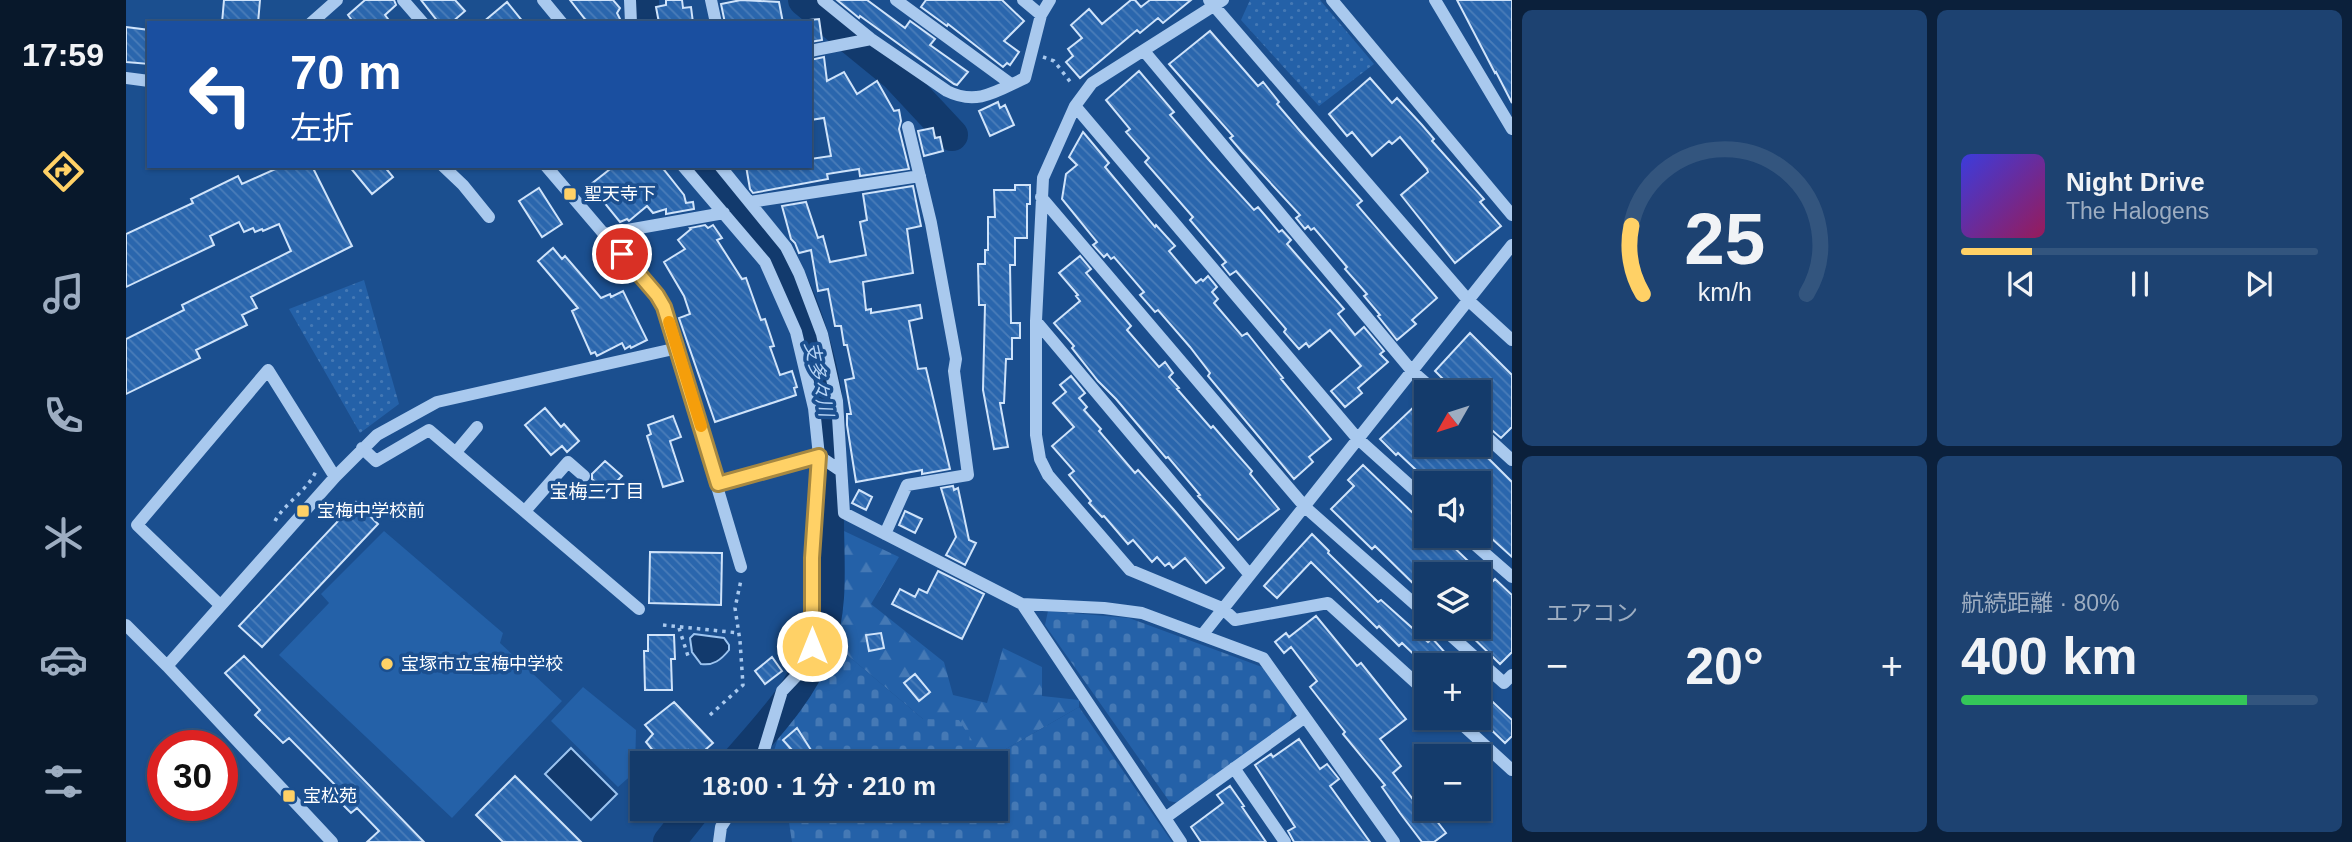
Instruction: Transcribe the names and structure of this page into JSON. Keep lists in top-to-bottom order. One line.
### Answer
{"districts":["宝梅三丁目"],"water":["支多々川"],"places":{"transit":["聖天寺下","宝梅中学校前","宝松苑"],"other":["宝塚市立宝梅中学校"]},"north":"bottom left","page":{"tabs":"17:59","turn":["70 m","左折"],"song":["Night Drive","The Halogens"],"map_buttons":["+","−"],"tile":["エアコン",["航続距離 · 80%","400 km"]],"heat":["−","20°","+"],"limit":"30","trip":"18:00 · 1 分 · 210 m","gauge":["25","km/h"]}}
